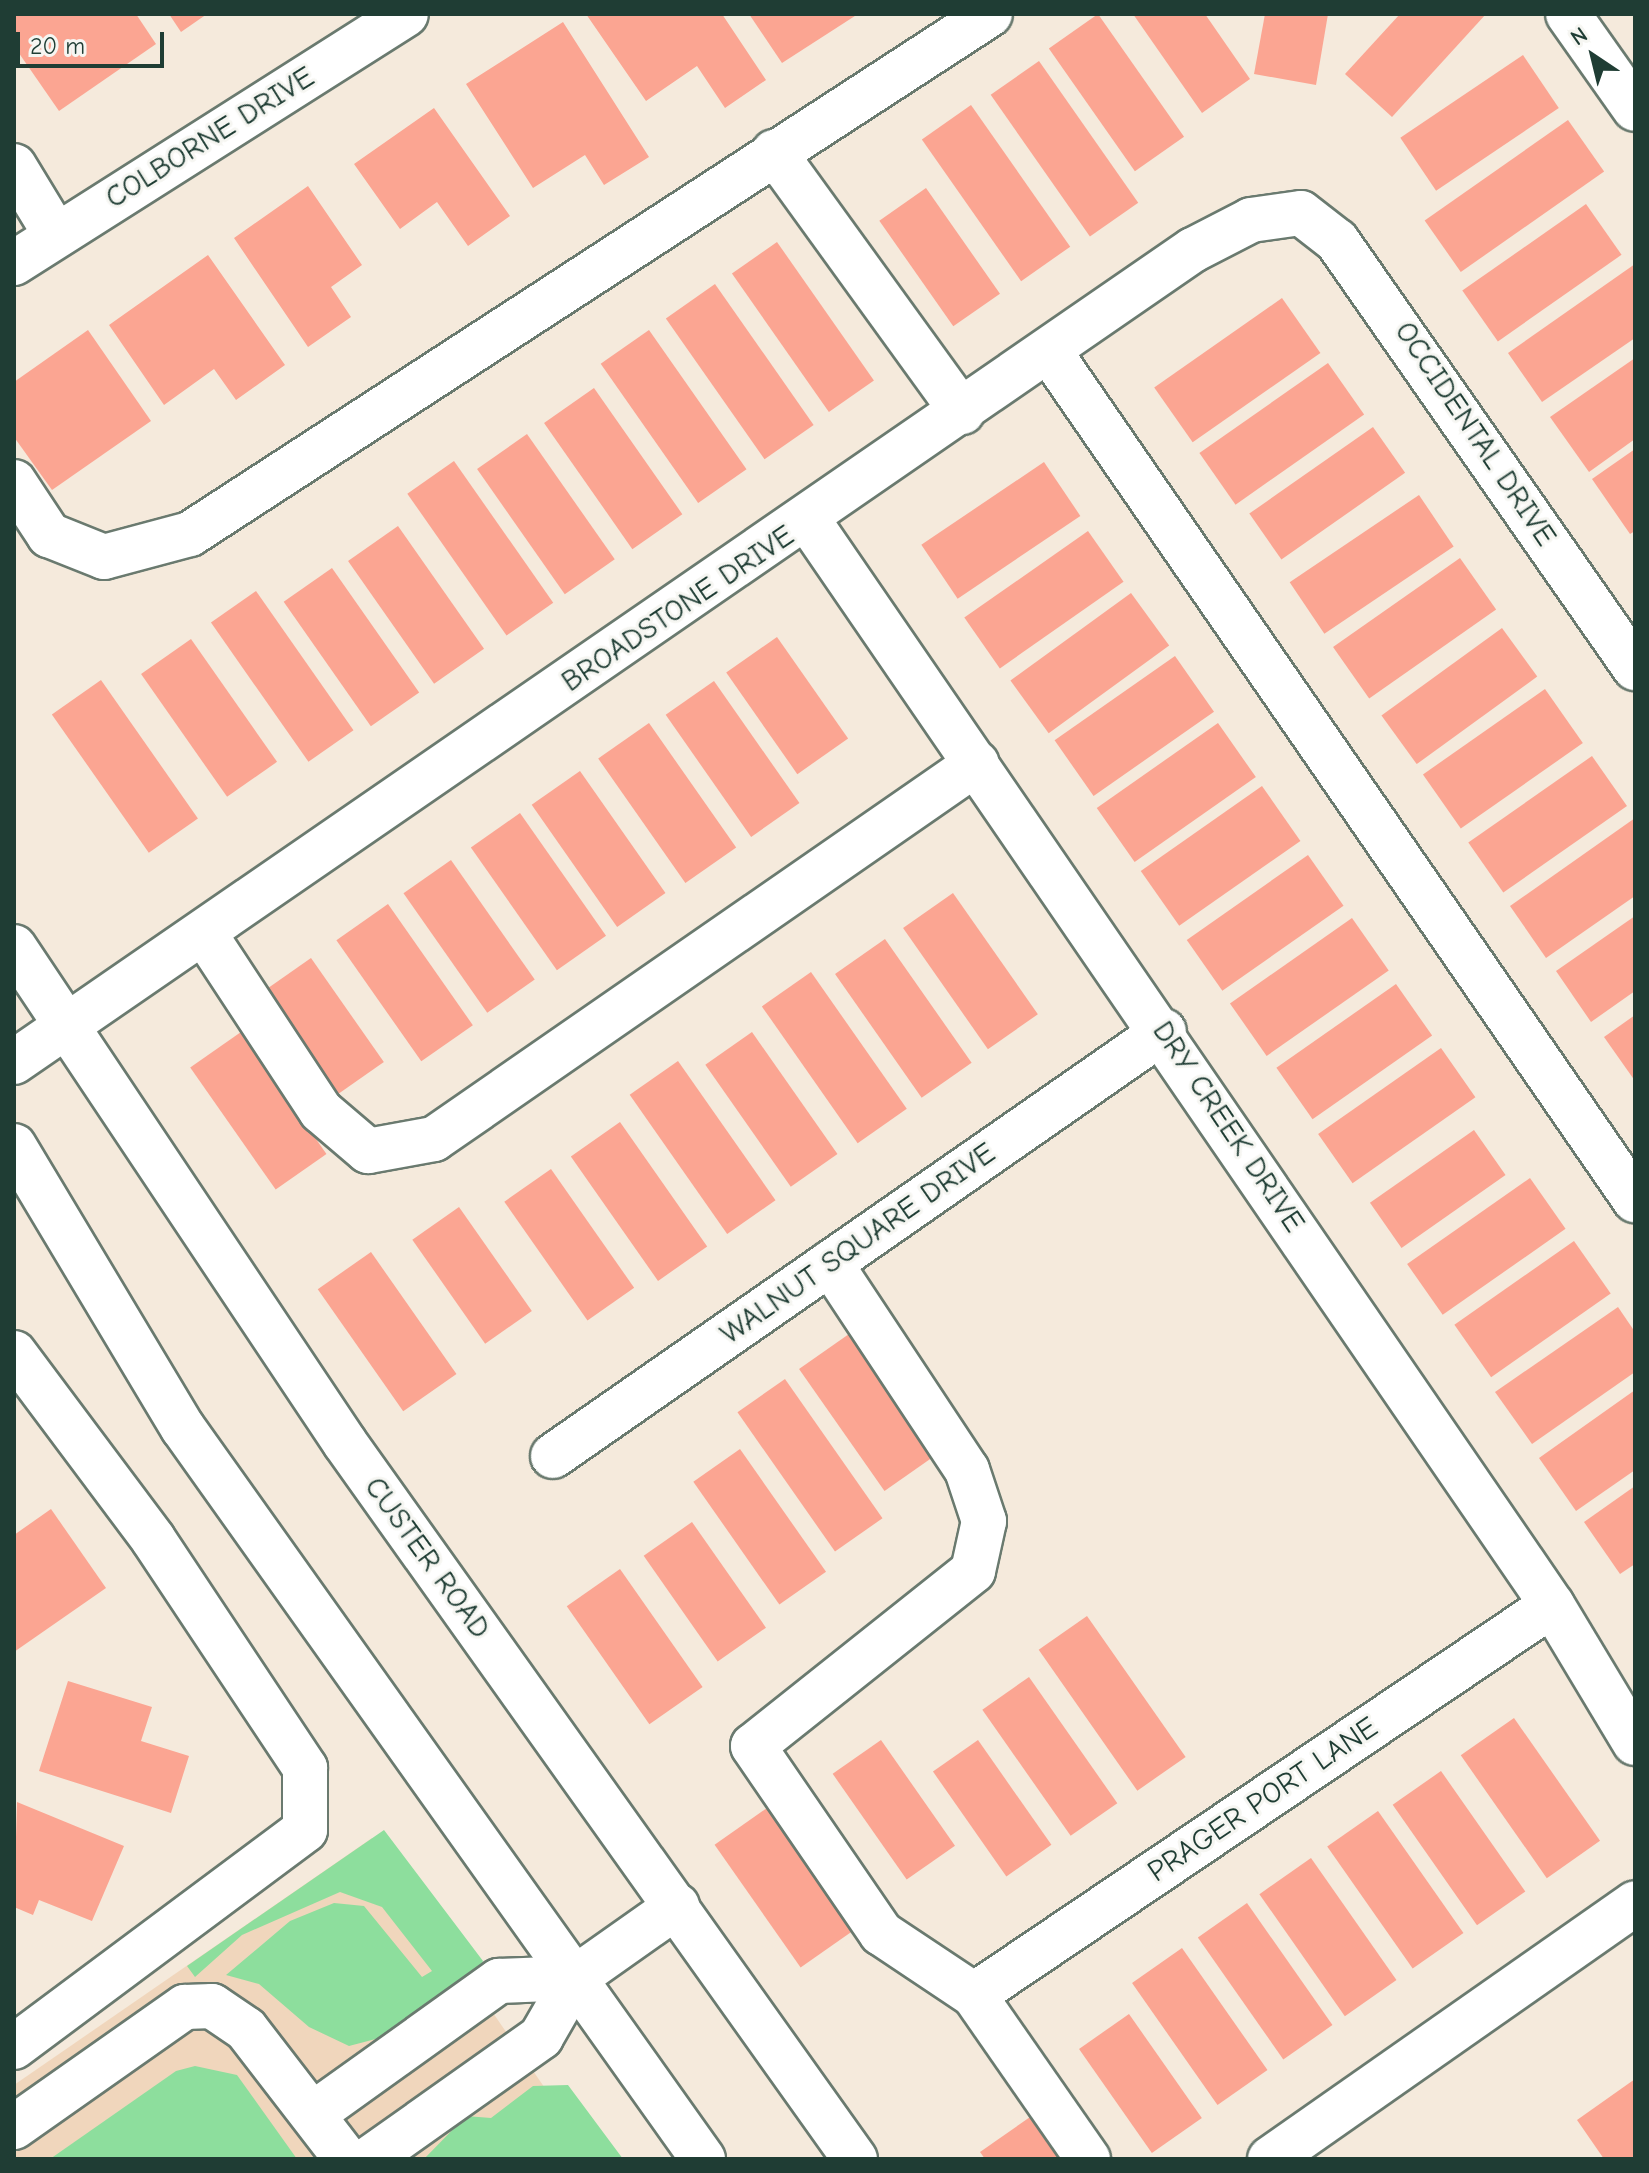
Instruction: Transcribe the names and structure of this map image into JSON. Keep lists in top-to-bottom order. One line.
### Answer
{"streets":{"street":["COLBORNE DRIVE","OCCIDENTAL DRIVE","BROADSTONE DRIVE","DRY CREEK DRIVE","WALNUT SQUARE DRIVE","CUSTER ROAD","PRAGER PORT LANE"]},"crossings":[["OCCIDENTAL DRIVE","BROADSTONE DRIVE"],["BROADSTONE DRIVE","DRY CREEK DRIVE"],["BROADSTONE DRIVE","CUSTER ROAD"],["DRY CREEK DRIVE","WALNUT SQUARE DRIVE"],["DRY CREEK DRIVE","PRAGER PORT LANE"]],"scale_bar":"20 m","north":"top left"}
